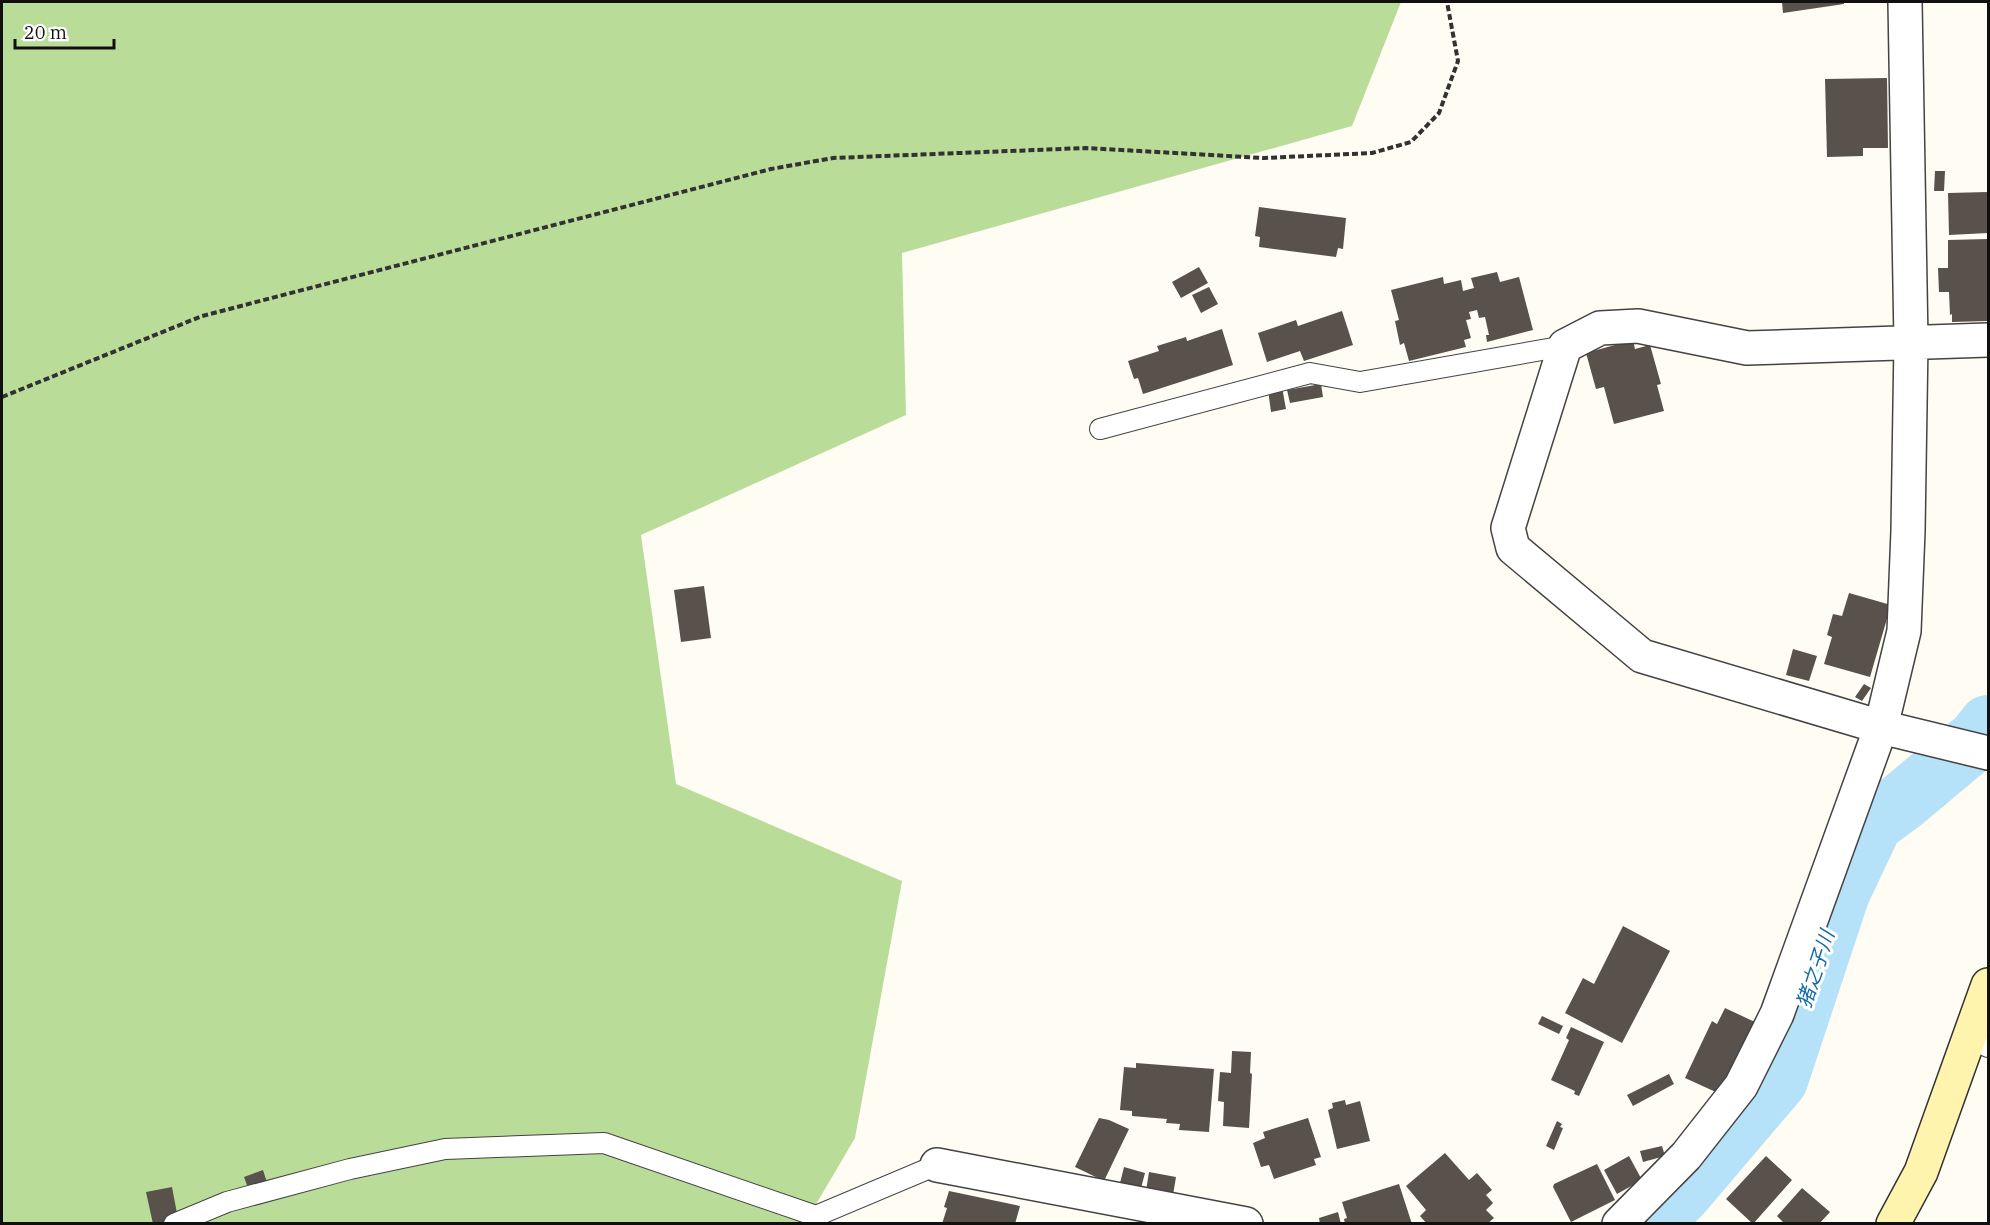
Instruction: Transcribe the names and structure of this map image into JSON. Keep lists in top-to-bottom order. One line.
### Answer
{"water":["猪之子川"],"scale_bar":"20 m"}
